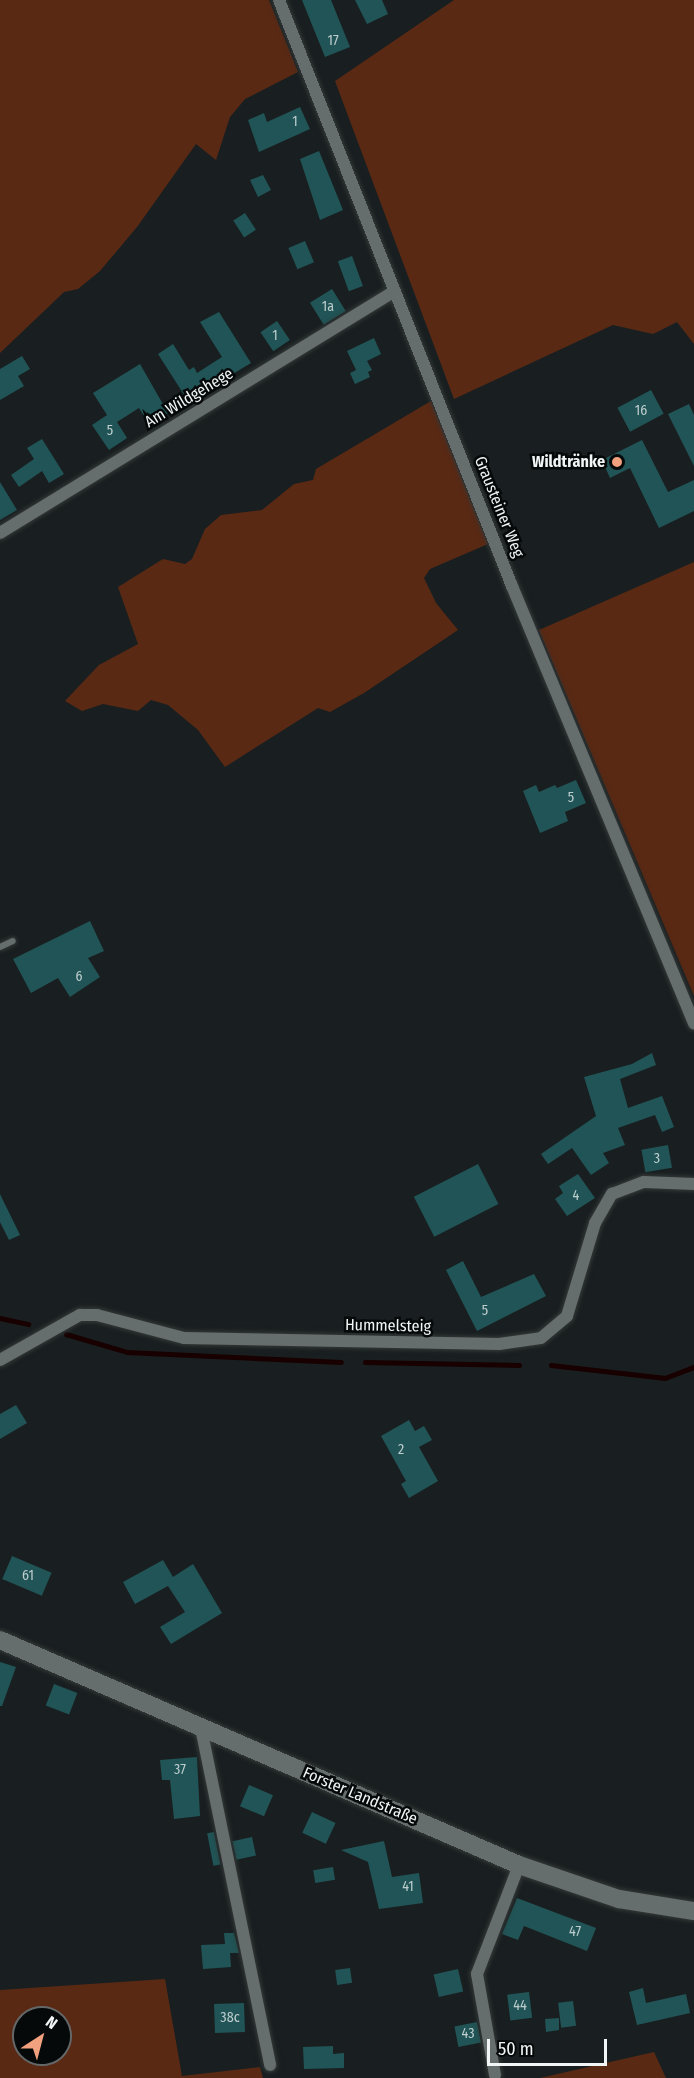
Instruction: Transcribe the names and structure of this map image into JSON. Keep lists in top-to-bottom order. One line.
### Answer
{"streets":{"main road":["Forster Landstraße"],"street":["Am Wildgehege","Grausteiner Weg","Hummelsteig"]},"crossings":[["Am Wildgehege","Grausteiner Weg"]],"places":["Wildtränke"],"house_numbers":["17","1","1a","1","16","5","5","6","3","4","5","2","61","37","41","47","44","38c","43"],"scale_bar":"50 m","north":"top right"}
